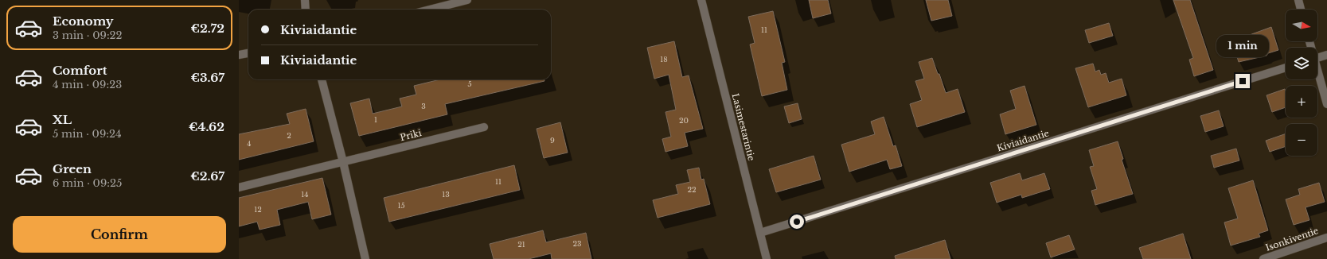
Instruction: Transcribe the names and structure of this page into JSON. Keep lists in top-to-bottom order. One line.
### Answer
{"streets":{"street":["Lasimestarintie","Priki","Kiviaidantie","Isonkiventie"]},"crossings":[["Lasimestarintie","Kiviaidantie"]],"house_numbers":["11","18","5","3","1","20","2","9","4","11","22","14","13","15","12","23","21"],"north":"right","page":{"list":[{"name":"Economy","note":"3 min · 09:22","value":"€2.72"},{"name":"Comfort","note":"4 min · 09:23","value":"€3.67"},{"name":"XL","note":"5 min · 09:24","value":"€4.62"},{"name":"Green","note":"6 min · 09:25","value":"€2.67"}],"map_buttons":["+","−"],"banner":["Kiviaidantie","Kiviaidantie"],"bubble":"1 min","buttons":"Confirm"}}
